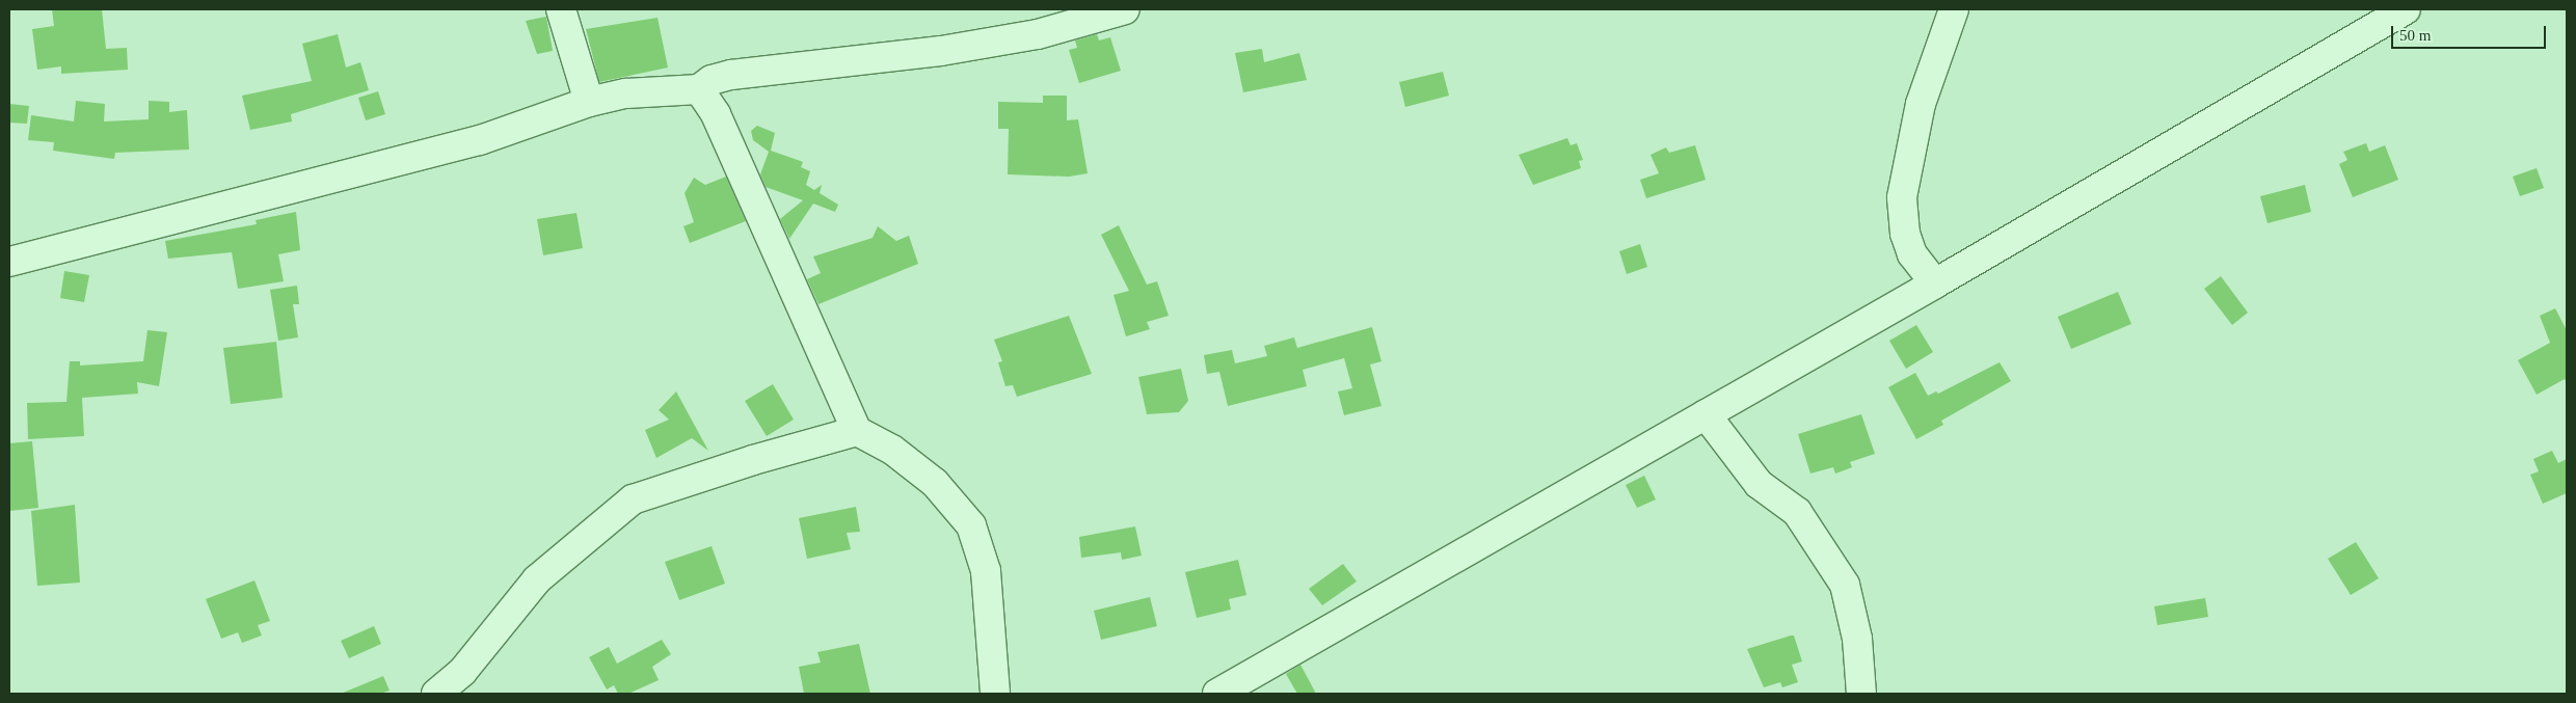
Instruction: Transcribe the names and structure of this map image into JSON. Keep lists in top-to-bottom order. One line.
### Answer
{"scale_bar":"50 m"}
